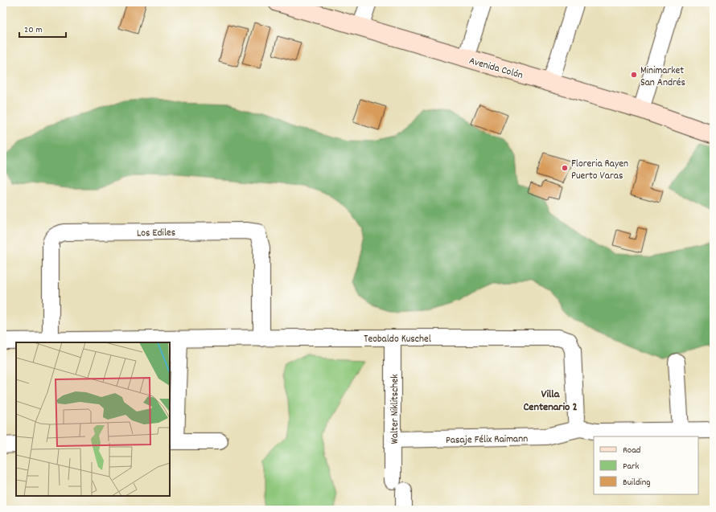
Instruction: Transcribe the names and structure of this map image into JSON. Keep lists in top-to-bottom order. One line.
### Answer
{"streets":{"main road":["Avenida Colón"],"street":["Los Ediles","Teobaldo Kuschel","Walter Niklitschek","Pasaje Félix Raimann"]},"crossings":[["Los Ediles","Teobaldo Kuschel"],["Teobaldo Kuschel","Walter Niklitschek"],["Teobaldo Kuschel","Pasaje Félix Raimann"],["Walter Niklitschek","Pasaje Félix Raimann"]],"districts":["Villa Centenario 2"],"places":["Minimarket San Andrés","Floreria Rayen Puerto Varas"],"legend":["Road","Park","Building"],"scale_bar":"20 m"}
